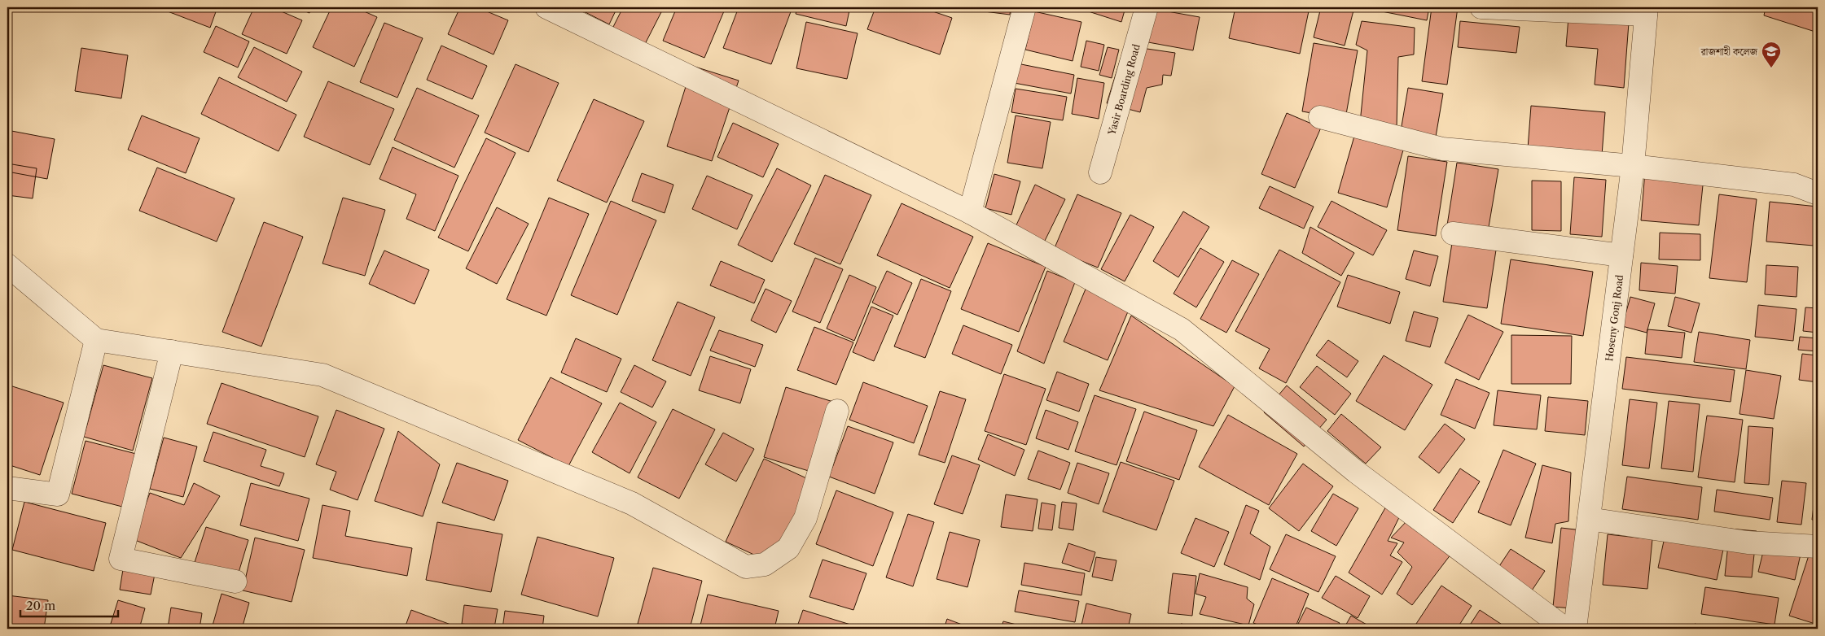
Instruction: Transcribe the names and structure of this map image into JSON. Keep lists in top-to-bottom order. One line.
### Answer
{"streets":{"street":["Yasir Boarding Road","Hoseny Gonj Road"]},"places":{"school or university":["রাজশাহী কলেজ"]},"scale_bar":"20 m"}
